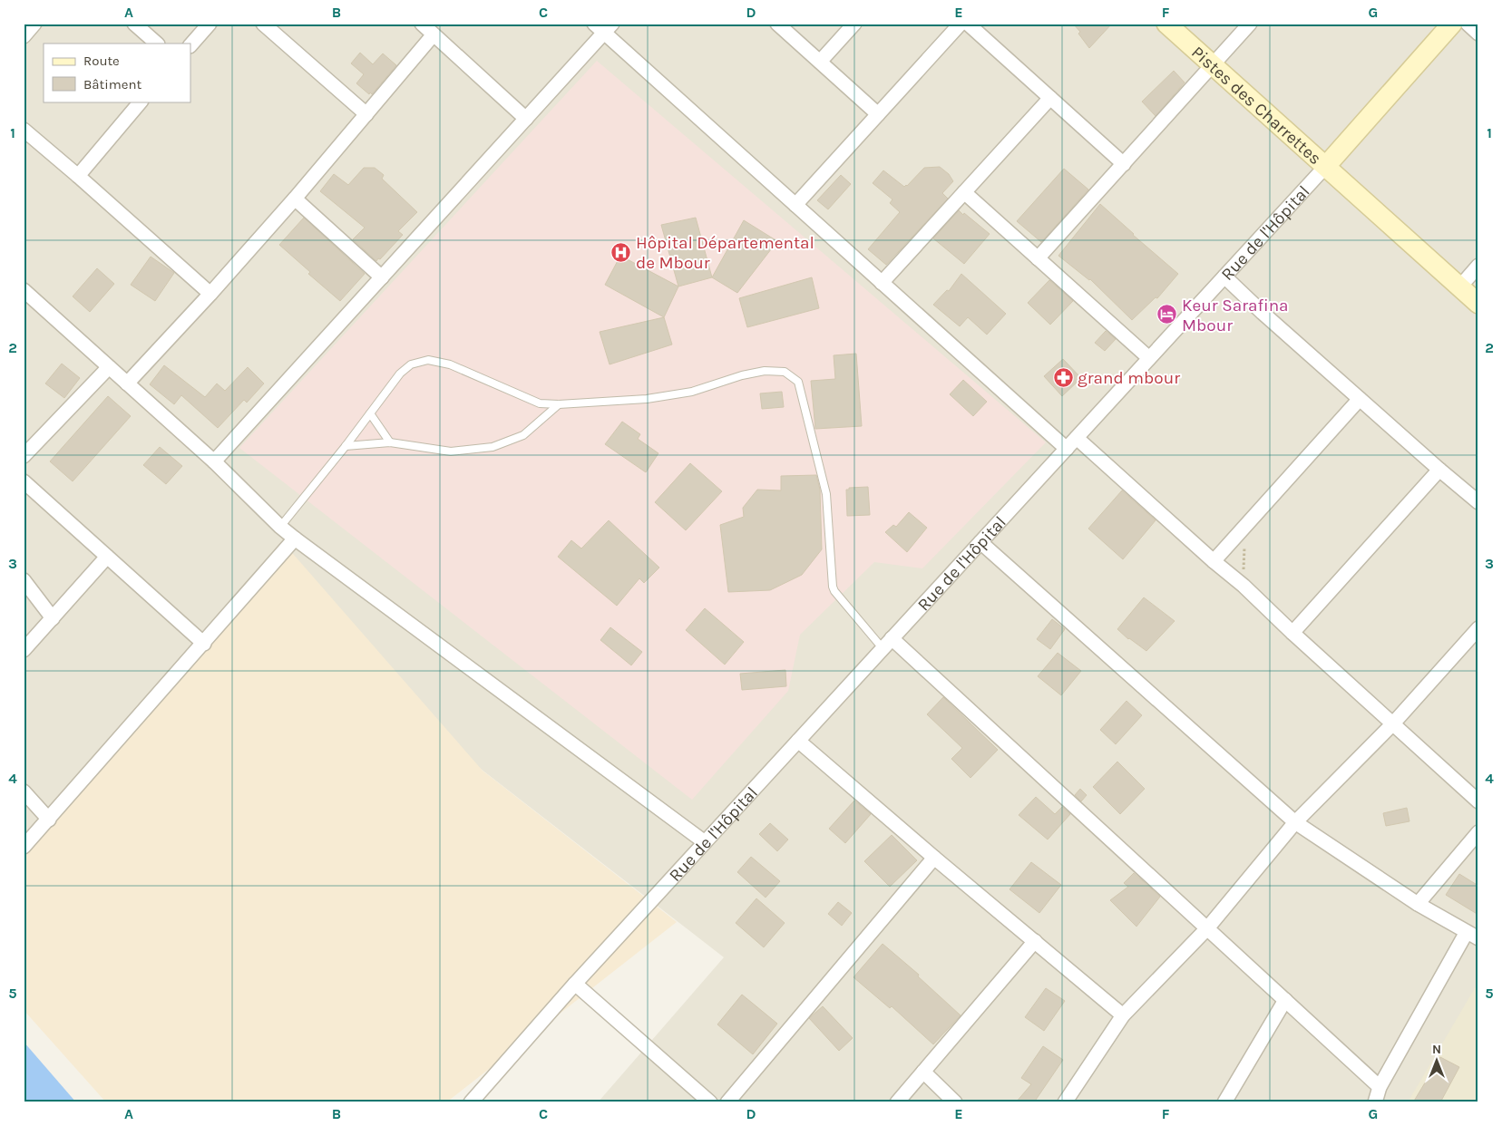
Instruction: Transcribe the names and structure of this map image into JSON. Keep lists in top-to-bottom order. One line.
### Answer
{"streets":{"main road":["Pistes des Charrettes","Rue de l'Hôpital"]},"crossings":[["Pistes des Charrettes","Rue de l'Hôpital"]],"places":{"hospital":["Hôpital Départemental de Mbour"],"hotel":["Keur Sarafina Mbour"],"pharmacy":["grand mbour"]},"legend":["Route","Bâtiment"],"north":"top","grid":{"columns":["A","B","C","D","E","F","G"],"rows":["1","2","3","4","5"]}}
